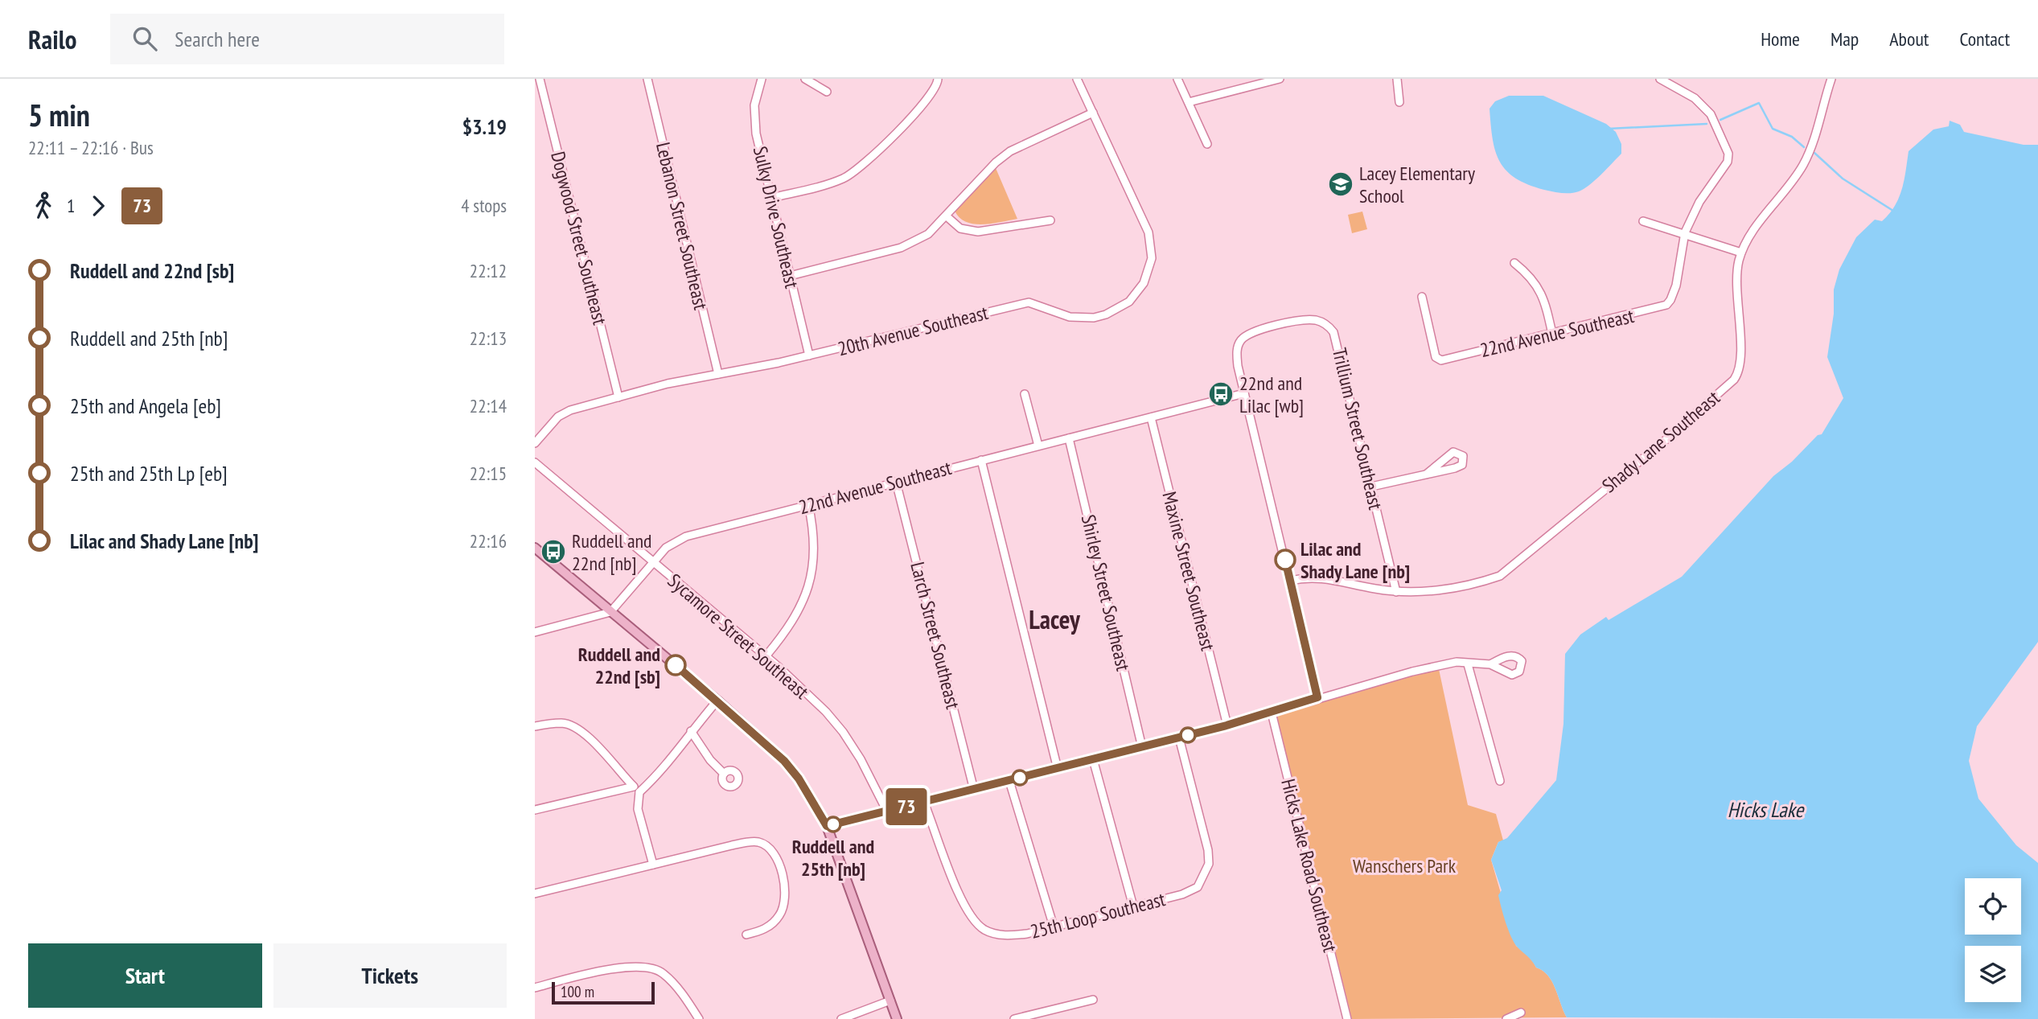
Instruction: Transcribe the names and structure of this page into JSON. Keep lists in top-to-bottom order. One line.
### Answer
{"streets":{"street":["Sulky Drive Southeast","Lebanon Street Southeast","Dogwood Street Southeast","20th Avenue Southeast","22nd Avenue Southeast","Trillium Street Southeast","Shady Lane Southeast","Maxine Street Southeast","Shirley Street Southeast","Larch Street Southeast","Sycamore Street Southeast","Hicks Lake Road Southeast","25th Loop Southeast"]},"crossings":[["Sulky Drive Southeast","20th Avenue Southeast"],["Lebanon Street Southeast","20th Avenue Southeast"],["Dogwood Street Southeast","20th Avenue Southeast"],["22nd Avenue Southeast","Trillium Street Southeast"],["22nd Avenue Southeast","Maxine Street Southeast"],["22nd Avenue Southeast","Shirley Street Southeast"],["22nd Avenue Southeast","Larch Street Southeast"],["22nd Avenue Southeast","Sycamore Street Southeast"],["Trillium Street Southeast","Shady Lane Southeast"]],"districts":["Lacey"],"water":["Hicks Lake"],"parks":["Wanschers Park"],"places":{"school or university":["Lacey Elementary School"],"bus stop":["22nd and Lilac [wb]","Ruddell and 22nd [nb]"],"other":["Lilac and Shady Lane [nb]","Ruddell and 22nd [sb]","Ruddell and 25th [nb]"]},"lines":["bus line 73"],"scale_bar":"100 m","page":{"header":"Railo","search":"Search here","nav":["Home","Map","About","Contact"],"heading":["5 min","22:11 – 22:16 · Bus","$3.19"],"on_map":"73","legs":["1","73","4 stops"],"list":[{"name":"Ruddell and 22nd [sb]","value":"22:12"},{"name":"Ruddell and 25th [nb]","value":"22:13"},{"name":"25th and Angela [eb]","value":"22:14"},{"name":"25th and 25th Lp [eb]","value":"22:15"},{"name":"Lilac and Shady Lane [nb]","value":"22:16"}],"buttons":["Start","Tickets"],"scale":"100 m"}}
